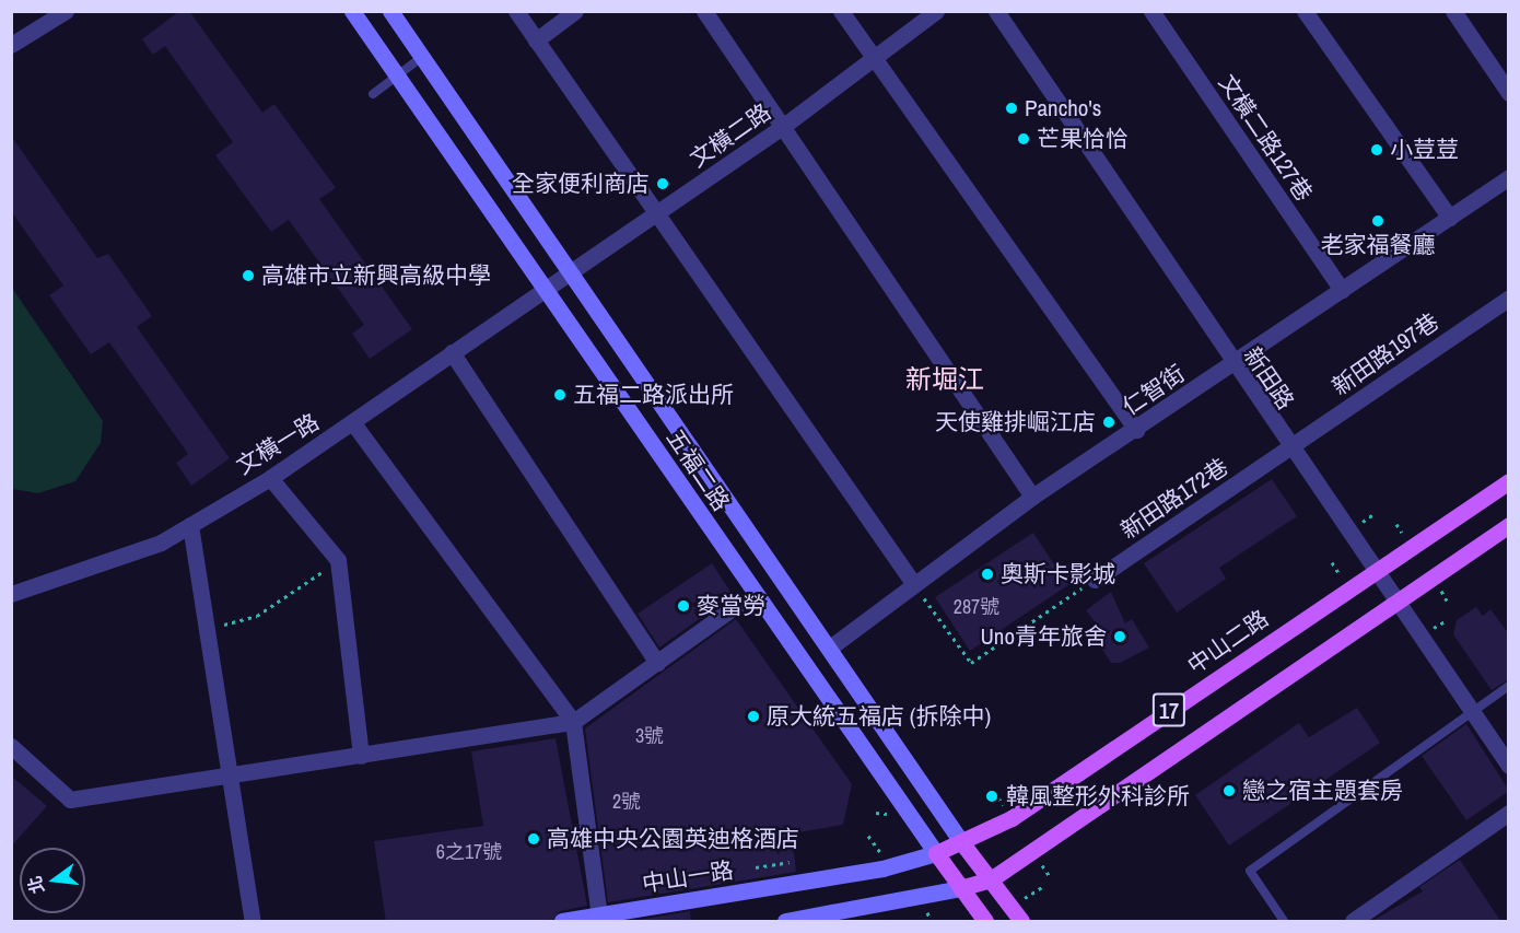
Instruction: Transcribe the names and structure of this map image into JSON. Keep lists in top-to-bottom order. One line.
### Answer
{"streets":{"main road":["五福二路","中山二路","17"],"street":["文橫二路","文橫二路127巷","新田路197巷","新田路","仁智街","文橫一路","新田路172巷","中山一路"]},"crossings":[["文橫二路","文橫一路"],["文橫二路","五福二路"],["文橫二路127巷","仁智街"],["新田路197巷","新田路"],["新田路197巷","新田路172巷"],["新田路","仁智街"],["新田路","新田路172巷"],["新田路","中山二路"],["新田路","17"],["仁智街","五福二路"],["文橫一路","五福二路"],["五福二路","中山二路"],["五福二路","17"],["五福二路","中山一路"],["中山二路","中山一路"]],"districts":["新堀江"],"places":["Pancho's","芒果恰恰","小荳荳","全家便利商店","老家福餐廳","高雄市立新興高級中學","五福二路派出所","天使雞排崛江店","奧斯卡影城","麥當勞","Uno青年旅舍","原大統五福店 (拆除中)","戀之宿主題套房","韓風整形外科診所","高雄中央公園英迪格酒店"],"house_numbers":["287號","3號","2號","6之17號"],"north":"left"}
